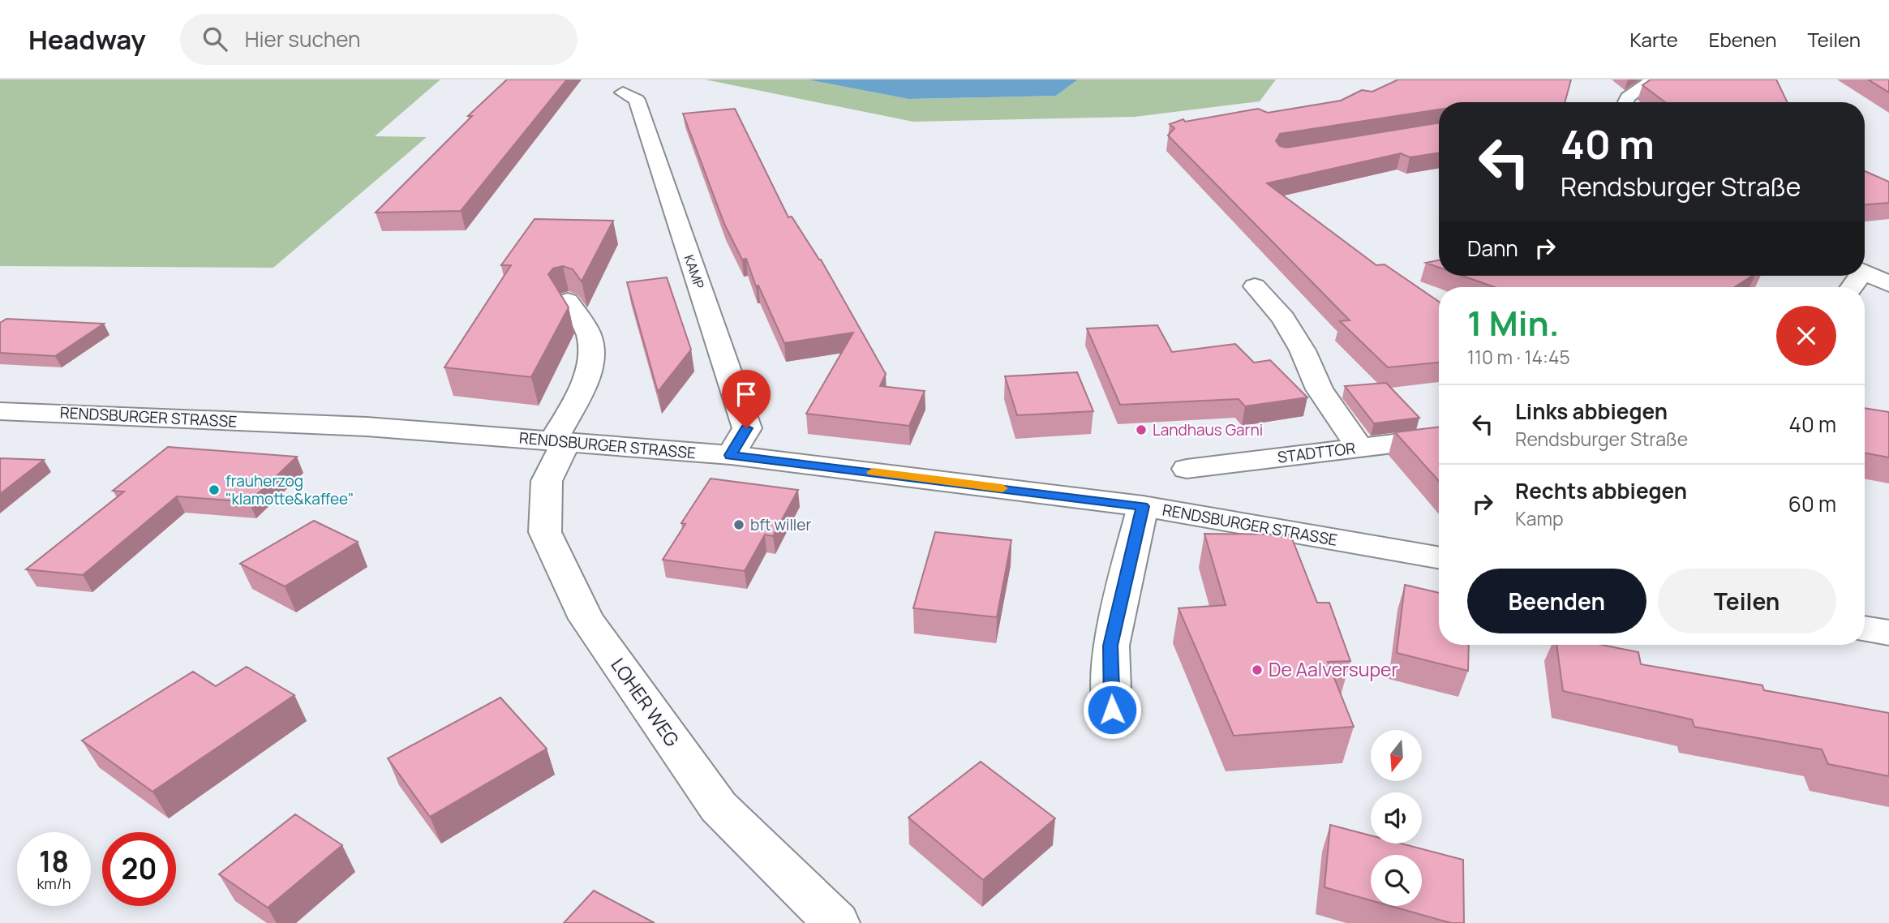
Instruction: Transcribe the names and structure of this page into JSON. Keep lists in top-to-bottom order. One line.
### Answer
{"streets":{"street":["KAMP","RENDSBURGER STRASSE","STADTTOR","LOHER WEG"]},"crossings":[["KAMP","RENDSBURGER STRASSE"],["RENDSBURGER STRASSE","LOHER WEG"]],"places":["Landhaus Garni","frauherzog \"klamotte&kaffee\"","bft willer","De Aalversuper"],"north":"bottom","page":{"header":"Headway","search":"Hier suchen","nav":["Karte","Ebenen","Teilen"],"turn":["40 m","Rendsburger Straße"],"then":"Dann","heading":["1 Min.","110 m · 14:45"],"list":[{"name":"Links abbiegen","note":"Rendsburger Straße","value":"40 m"},{"name":"Rechts abbiegen","note":"Kamp","value":"60 m"}],"buttons":["Beenden","Teilen"],"speed":"18 km/h","limit":"20"}}
